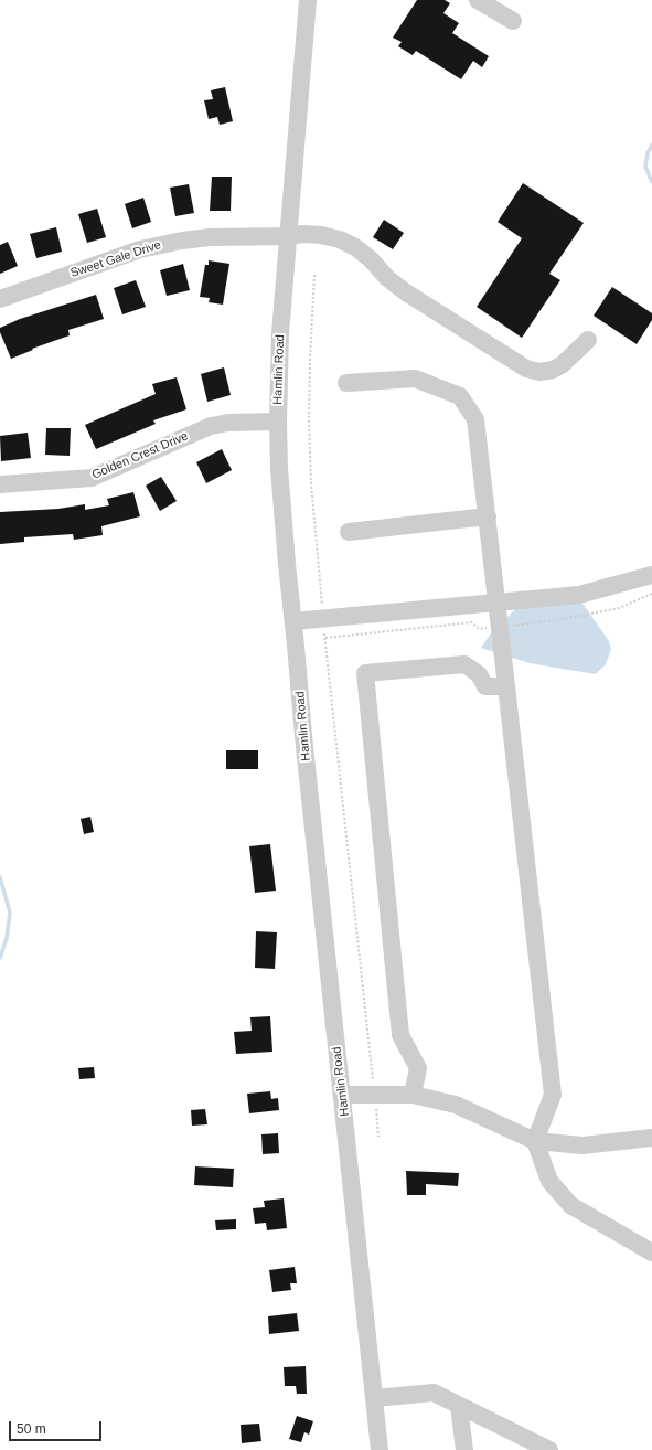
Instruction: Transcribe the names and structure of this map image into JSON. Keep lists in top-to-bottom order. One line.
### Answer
{"streets":{"street":["Sweet Gale Drive","Hamlin Road","Golden Crest Drive"]},"crossings":[["Sweet Gale Drive","Hamlin Road"],["Hamlin Road","Golden Crest Drive"]],"scale_bar":"50 m"}
